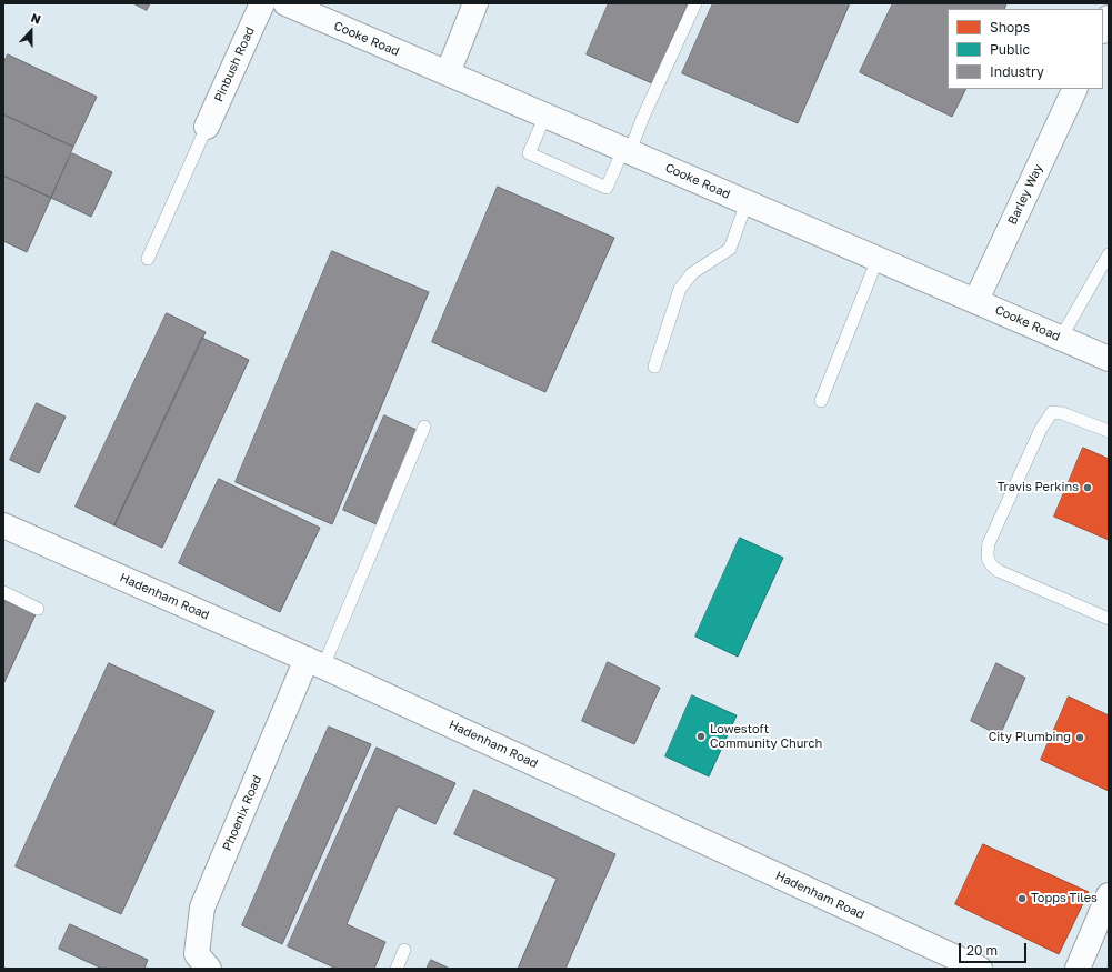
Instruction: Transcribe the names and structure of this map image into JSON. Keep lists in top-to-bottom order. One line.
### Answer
{"streets":{"street":["Cooke Road","Pinbush Road","Barley Way","Hadenham Road","Phoenix Road"]},"crossings":[["Cooke Road","Barley Way"],["Hadenham Road","Phoenix Road"]],"places":["Travis Perkins","Lowestoft Community Church","City Plumbing","Topps Tiles"],"legend":["Shops","Public","Industry"],"scale_bar":"20 m","north":"top"}
